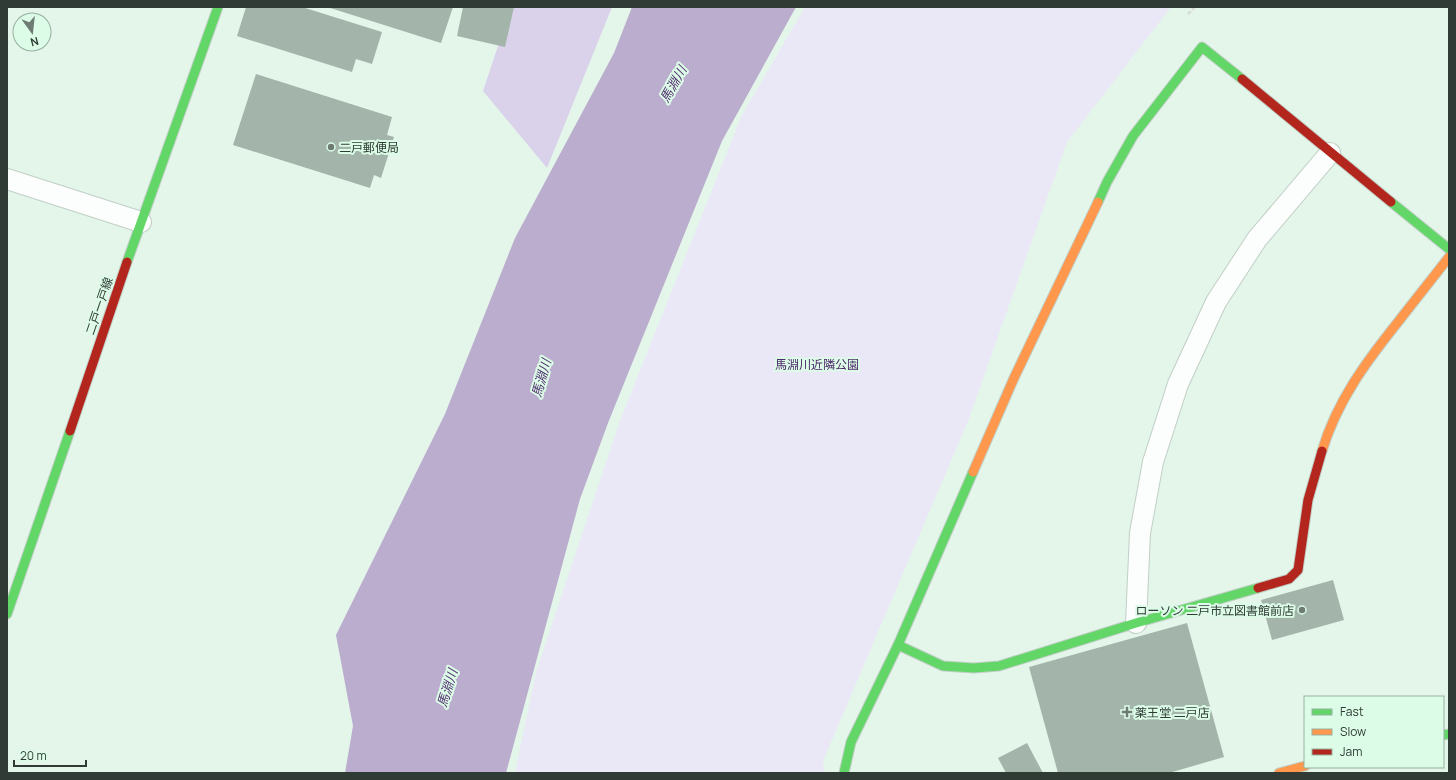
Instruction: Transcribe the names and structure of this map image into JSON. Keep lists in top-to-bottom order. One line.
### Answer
{"streets":{"street":["二戸一戸線"]},"water":["馬淵川"],"parks":["馬淵川近隣公園"],"places":{"other":["二戸郵便局","ローソン 二戸市立図書館前店"],"health":["薬王堂 二戸店"]},"legend":["Fast","Slow","Jam"],"scale_bar":"20 m","north":"bottom"}
